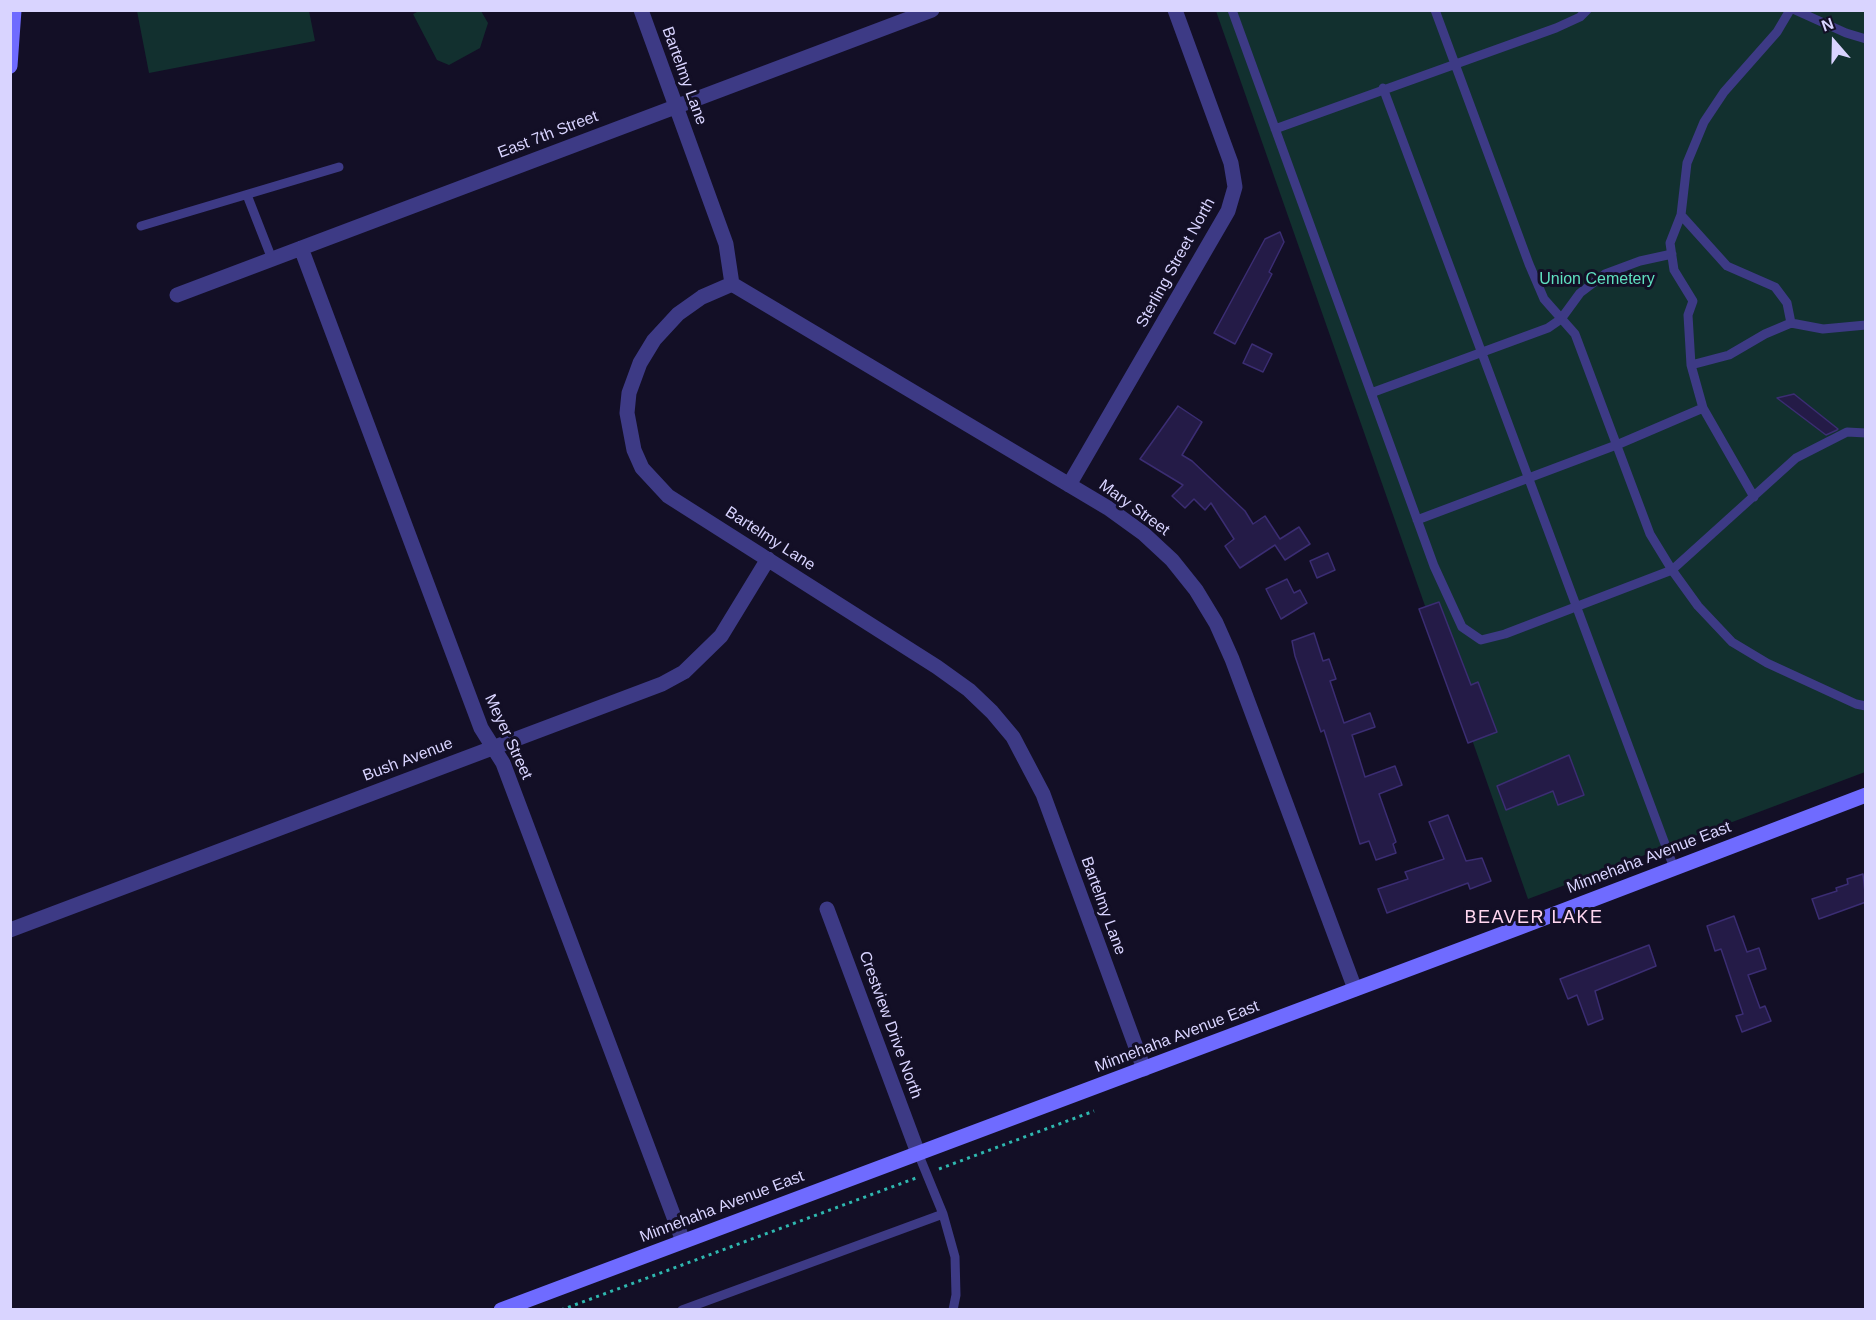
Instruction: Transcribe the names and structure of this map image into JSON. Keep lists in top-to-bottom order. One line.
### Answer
{"streets":{"main road":["Minnehaha Avenue East"],"street":["Bartelmy Lane","East 7th Street","Sterling Street North","Mary Street","Meyer Street","Bush Avenue","Crestview Drive North"]},"crossings":[["Bartelmy Lane","East 7th Street"],["Bartelmy Lane","Mary Street"],["Bartelmy Lane","Bush Avenue"],["Bartelmy Lane","Minnehaha Avenue East"],["East 7th Street","Meyer Street"],["Sterling Street North","Mary Street"],["Mary Street","Minnehaha Avenue East"],["Meyer Street","Bush Avenue"],["Meyer Street","Minnehaha Avenue East"],["Minnehaha Avenue East","Crestview Drive North"]],"districts":["BEAVER LAKE"],"parks":["Union Cemetery"],"north":"top"}
